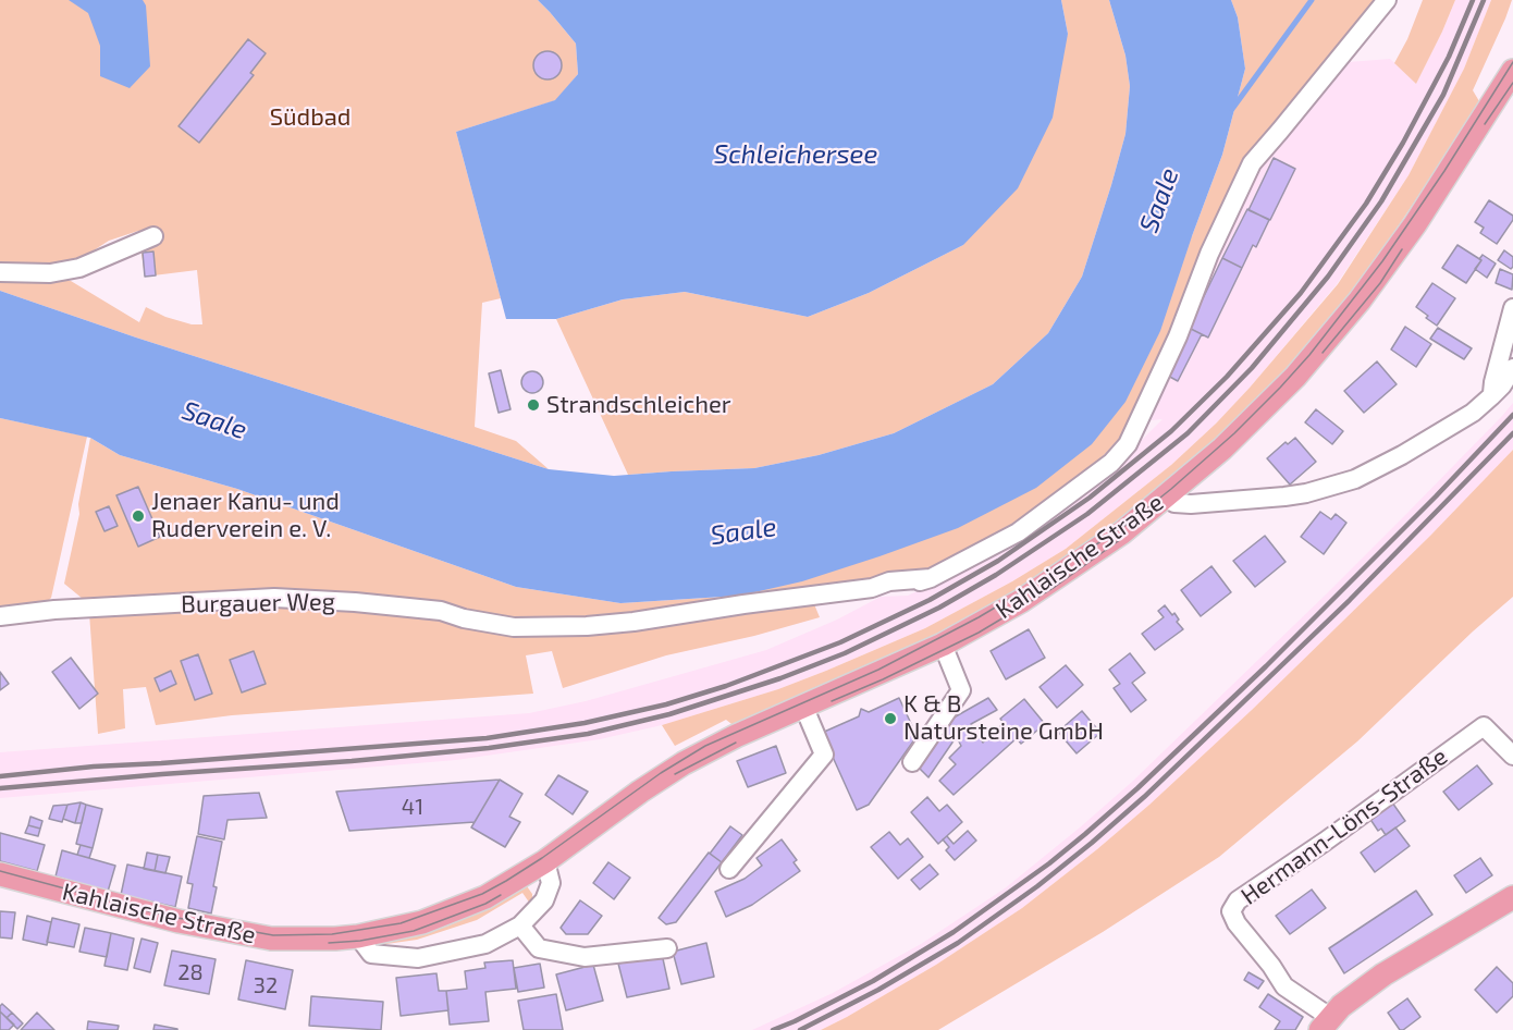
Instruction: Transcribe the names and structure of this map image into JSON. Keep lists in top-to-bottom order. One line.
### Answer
{"streets":{"main road":["Kahlaische Straße","Hermann-Löns-Straße"],"street":["Burgauer Weg"]},"water":["Schleichersee","Saale"],"parks":["Südbad"],"places":["Strandschleicher","Jenaer Kanu- und Ruderverein e. V.","K & B Natursteine GmbH"],"house_numbers":["41","28","32"]}
